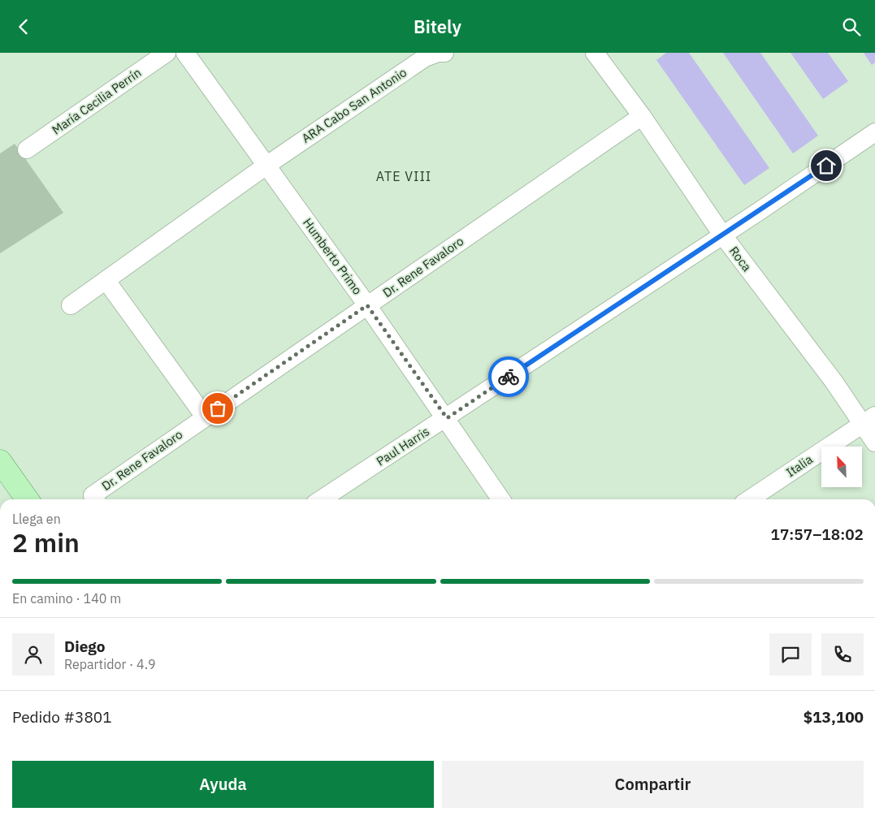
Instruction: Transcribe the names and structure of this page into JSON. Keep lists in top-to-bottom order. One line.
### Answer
{"streets":{"street":["María Cecilia Perrín","ARA Cabo San Antonio","Humberto Primo","Roca","Dr. Rene Favaloro","Paul Harris","Italia"]},"crossings":[["ARA Cabo San Antonio","Humberto Primo"],["Humberto Primo","Dr. Rene Favaloro"],["Humberto Primo","Paul Harris"],["Roca","Dr. Rene Favaloro"],["Roca","Paul Harris"],["Roca","Italia"]],"districts":["ATE VIII"],"north":"top left","page":{"header":"Bitely","heading":["2 min","Llega en","17:57–18:02"],"panel":["Diego","Repartidor · 4.9","Pedido #3801","$13,100"],"bar":"En camino · 140 m","buttons":["Ayuda","Compartir"]}}
